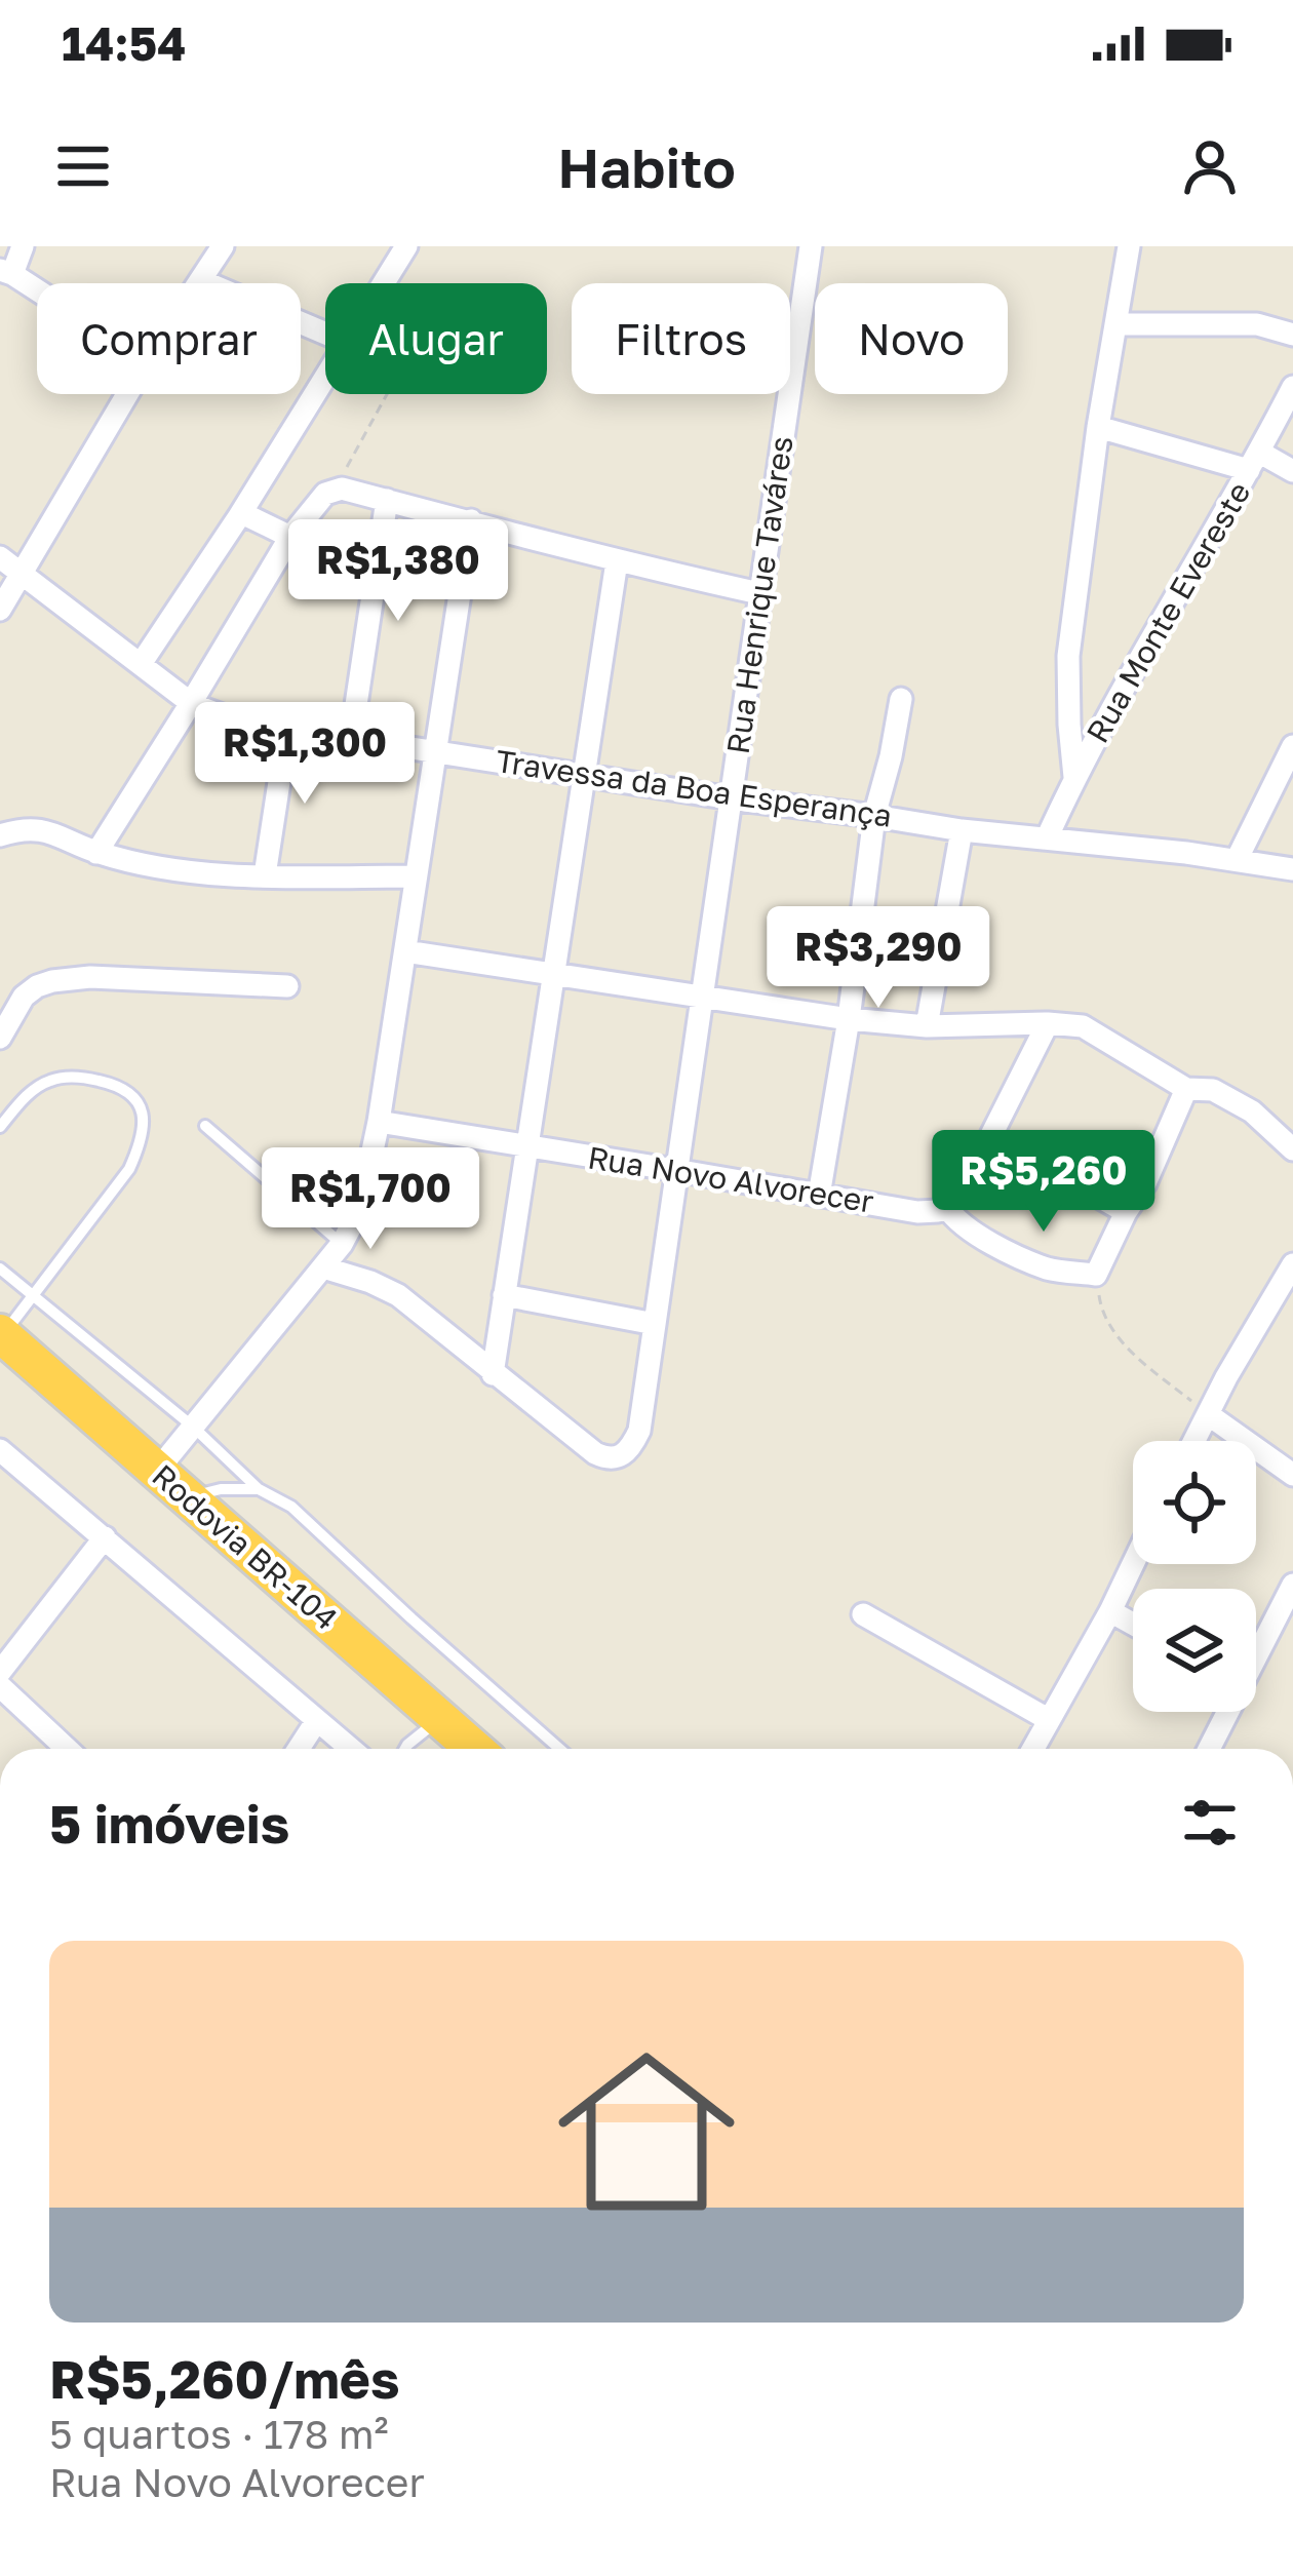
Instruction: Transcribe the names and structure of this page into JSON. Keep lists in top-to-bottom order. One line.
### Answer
{"streets":{"highway":["Rodovia BR-104"],"street":["Rua Henrique Taváres","Rua Monte Evereste","Travessa da Boa Esperança","Rua Novo Alvorecer"]},"crossings":[["Rua Henrique Taváres","Travessa da Boa Esperança"],["Rua Henrique Taváres","Rua Novo Alvorecer"],["Rua Monte Evereste","Travessa da Boa Esperança"]],"page":{"status":"14:54","header":"Habito","chip":["Comprar","Alugar","Filtros","Novo"],"price":["R$1,380","R$1,300","R$3,290","R$5,260","R$1,700"],"heading":"5 imóveis","list":[{"name":"R$5,260/mês","note":"5 quartos · 178 m² · Rua Novo Alvorecer"}]}}
